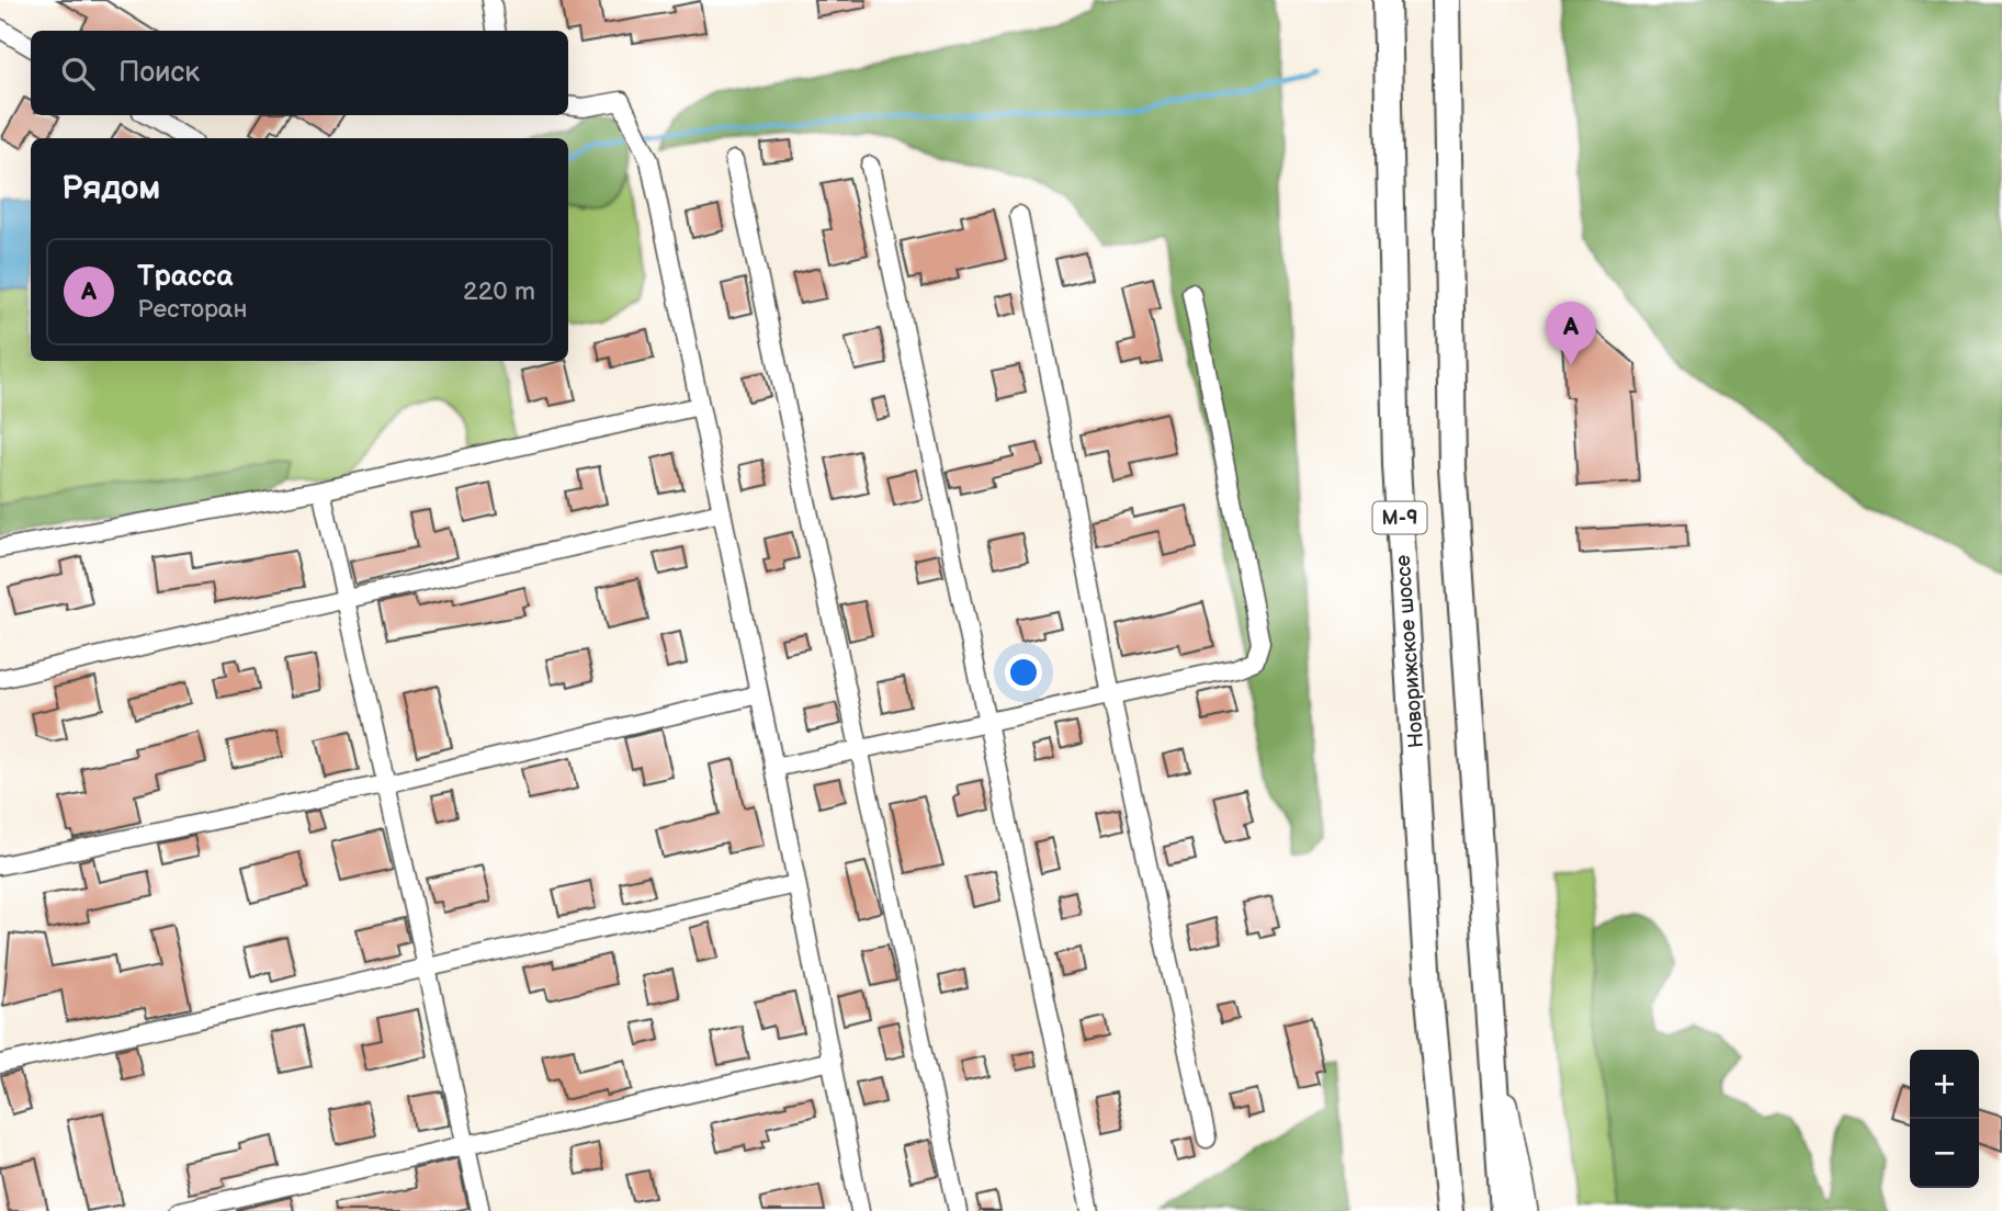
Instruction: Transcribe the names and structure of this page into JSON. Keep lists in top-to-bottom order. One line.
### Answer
{"streets":{"highway":["М-9","Новорижское шоссе"]},"page":{"search":"Поиск","heading":"Рядом","list":[{"mark":"A","name":"Трасса","note":"Ресторан","value":"220 m"}],"pins":"A","map_buttons":["+","−"]}}
